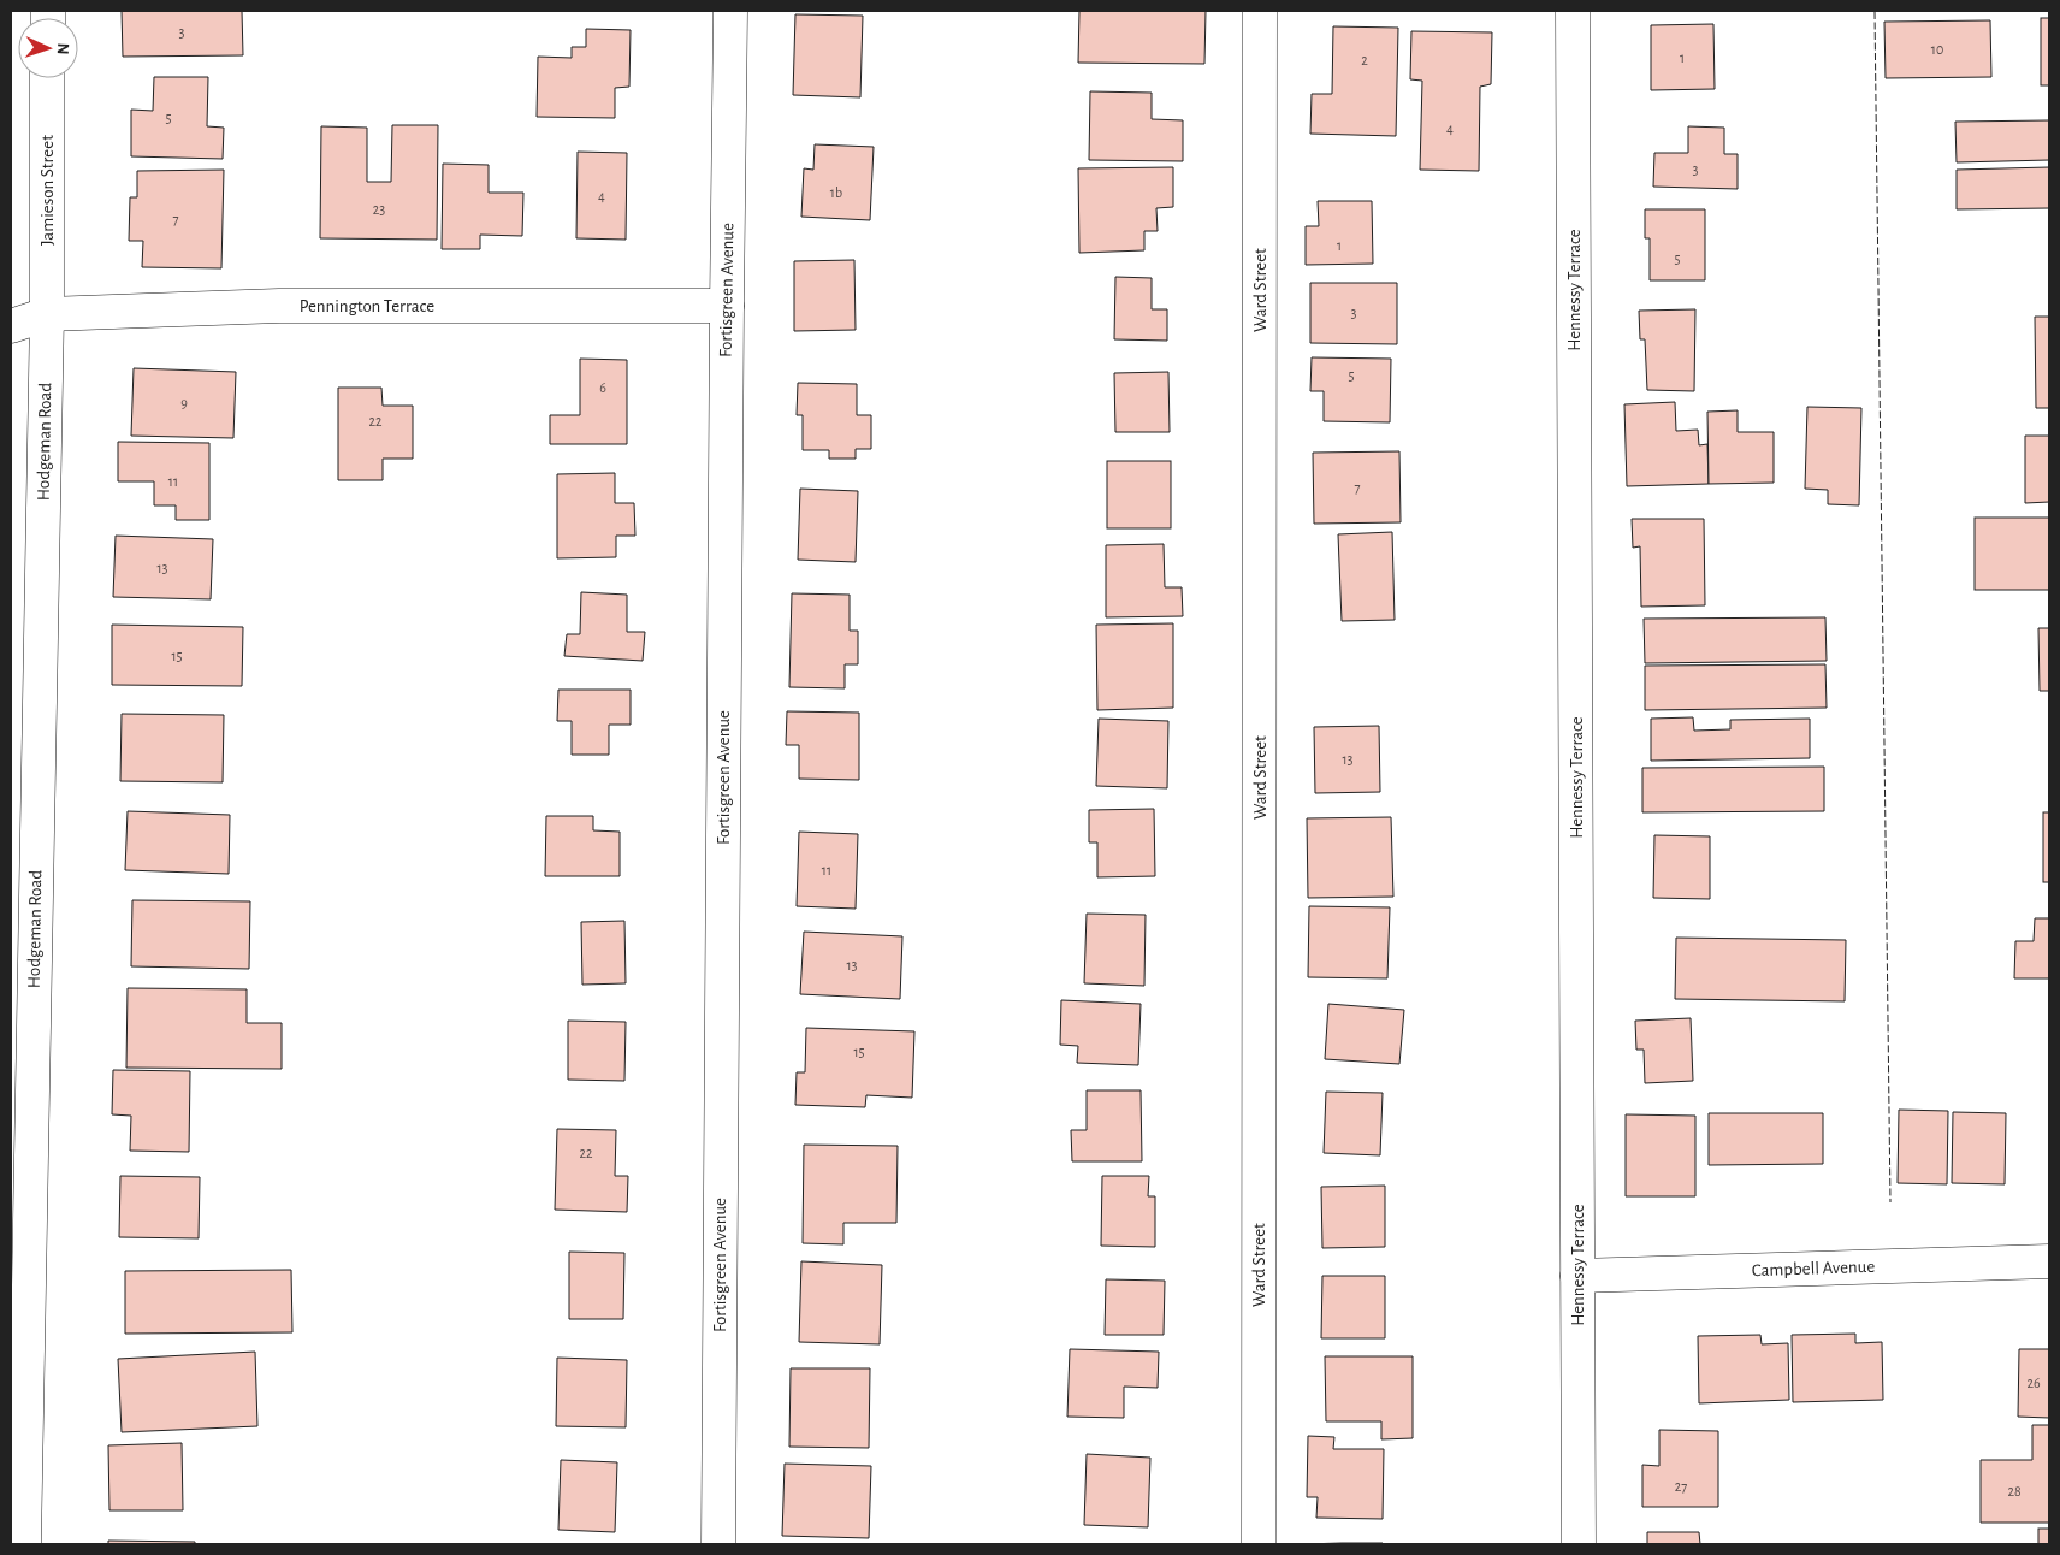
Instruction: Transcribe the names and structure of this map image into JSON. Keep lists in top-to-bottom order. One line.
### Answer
{"streets":{"street":["Jamieson Street","Fortisgreen Avenue","Ward Street","Hennessy Terrace","Pennington Terrace","Hodgeman Road","Campbell Avenue"]},"crossings":[["Jamieson Street","Pennington Terrace"],["Jamieson Street","Hodgeman Road"],["Fortisgreen Avenue","Pennington Terrace"],["Hennessy Terrace","Campbell Avenue"],["Pennington Terrace","Hodgeman Road"]],"house_numbers":["3","10","1","2","5","4","3","1b","4","23","7","1","5","3","5","6","9","22","11","7","13","15","13","11","13","15","22","26","27","28"],"north":"right"}
